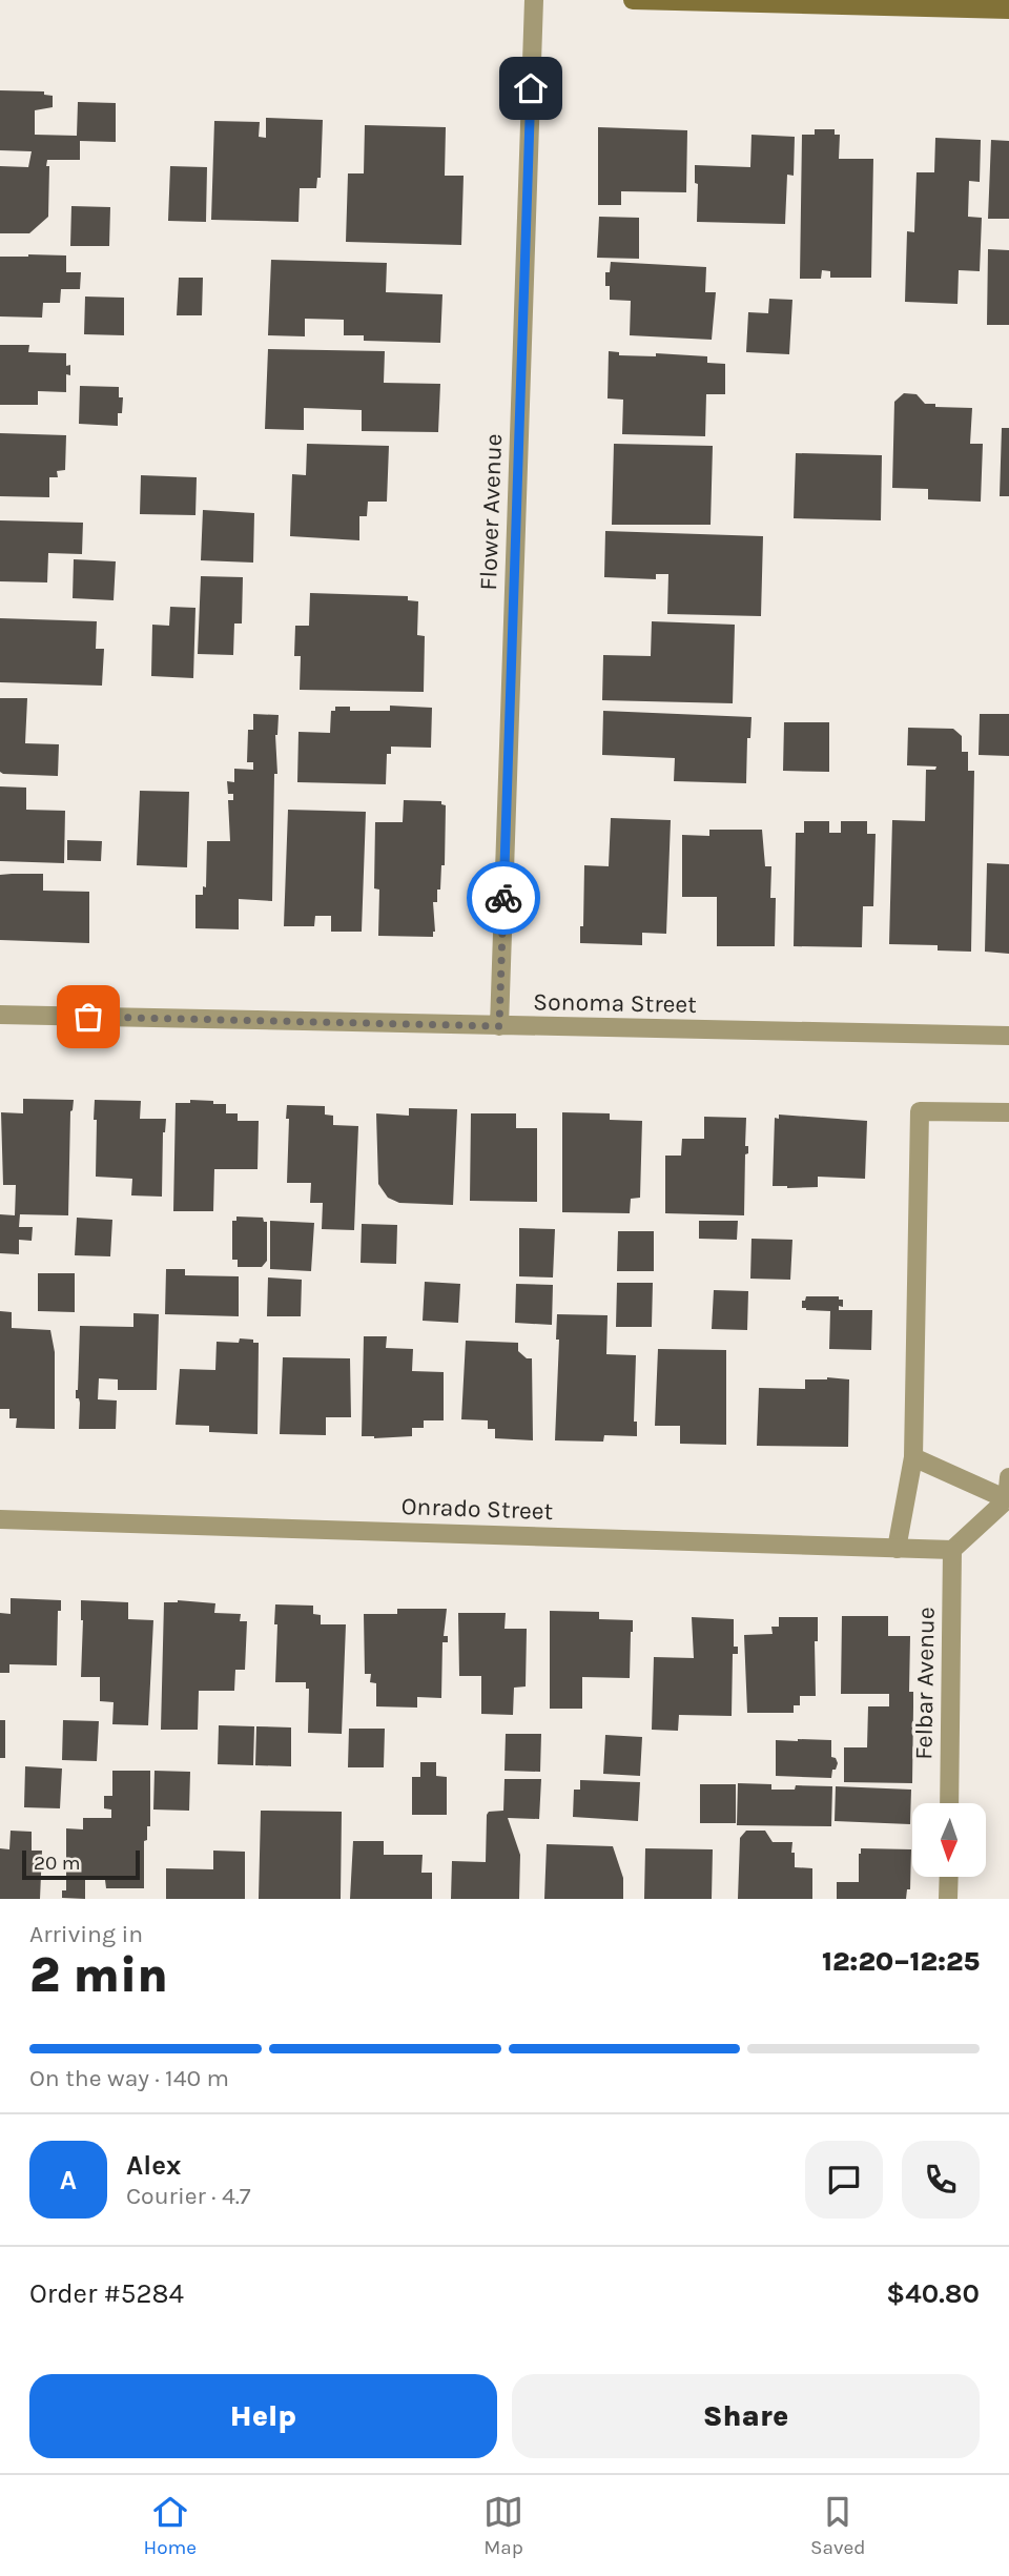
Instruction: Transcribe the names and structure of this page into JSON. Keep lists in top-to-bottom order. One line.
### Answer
{"streets":{"street":["Flower Avenue","Sonoma Street","Onrado Street","Felbar Avenue"]},"crossings":[["Flower Avenue","Sonoma Street"],["Onrado Street","Felbar Avenue"]],"scale_bar":"20 m","north":"bottom","page":{"scale":"20 m","heading":["2 min","Arriving in","12:20–12:25"],"panel":["Alex","Courier · 4.7","Order #5284","$40.80"],"bar":"On the way · 140 m","round":"A","buttons":["Help","Share"],"tabs":["Home","Map","Saved"]}}
